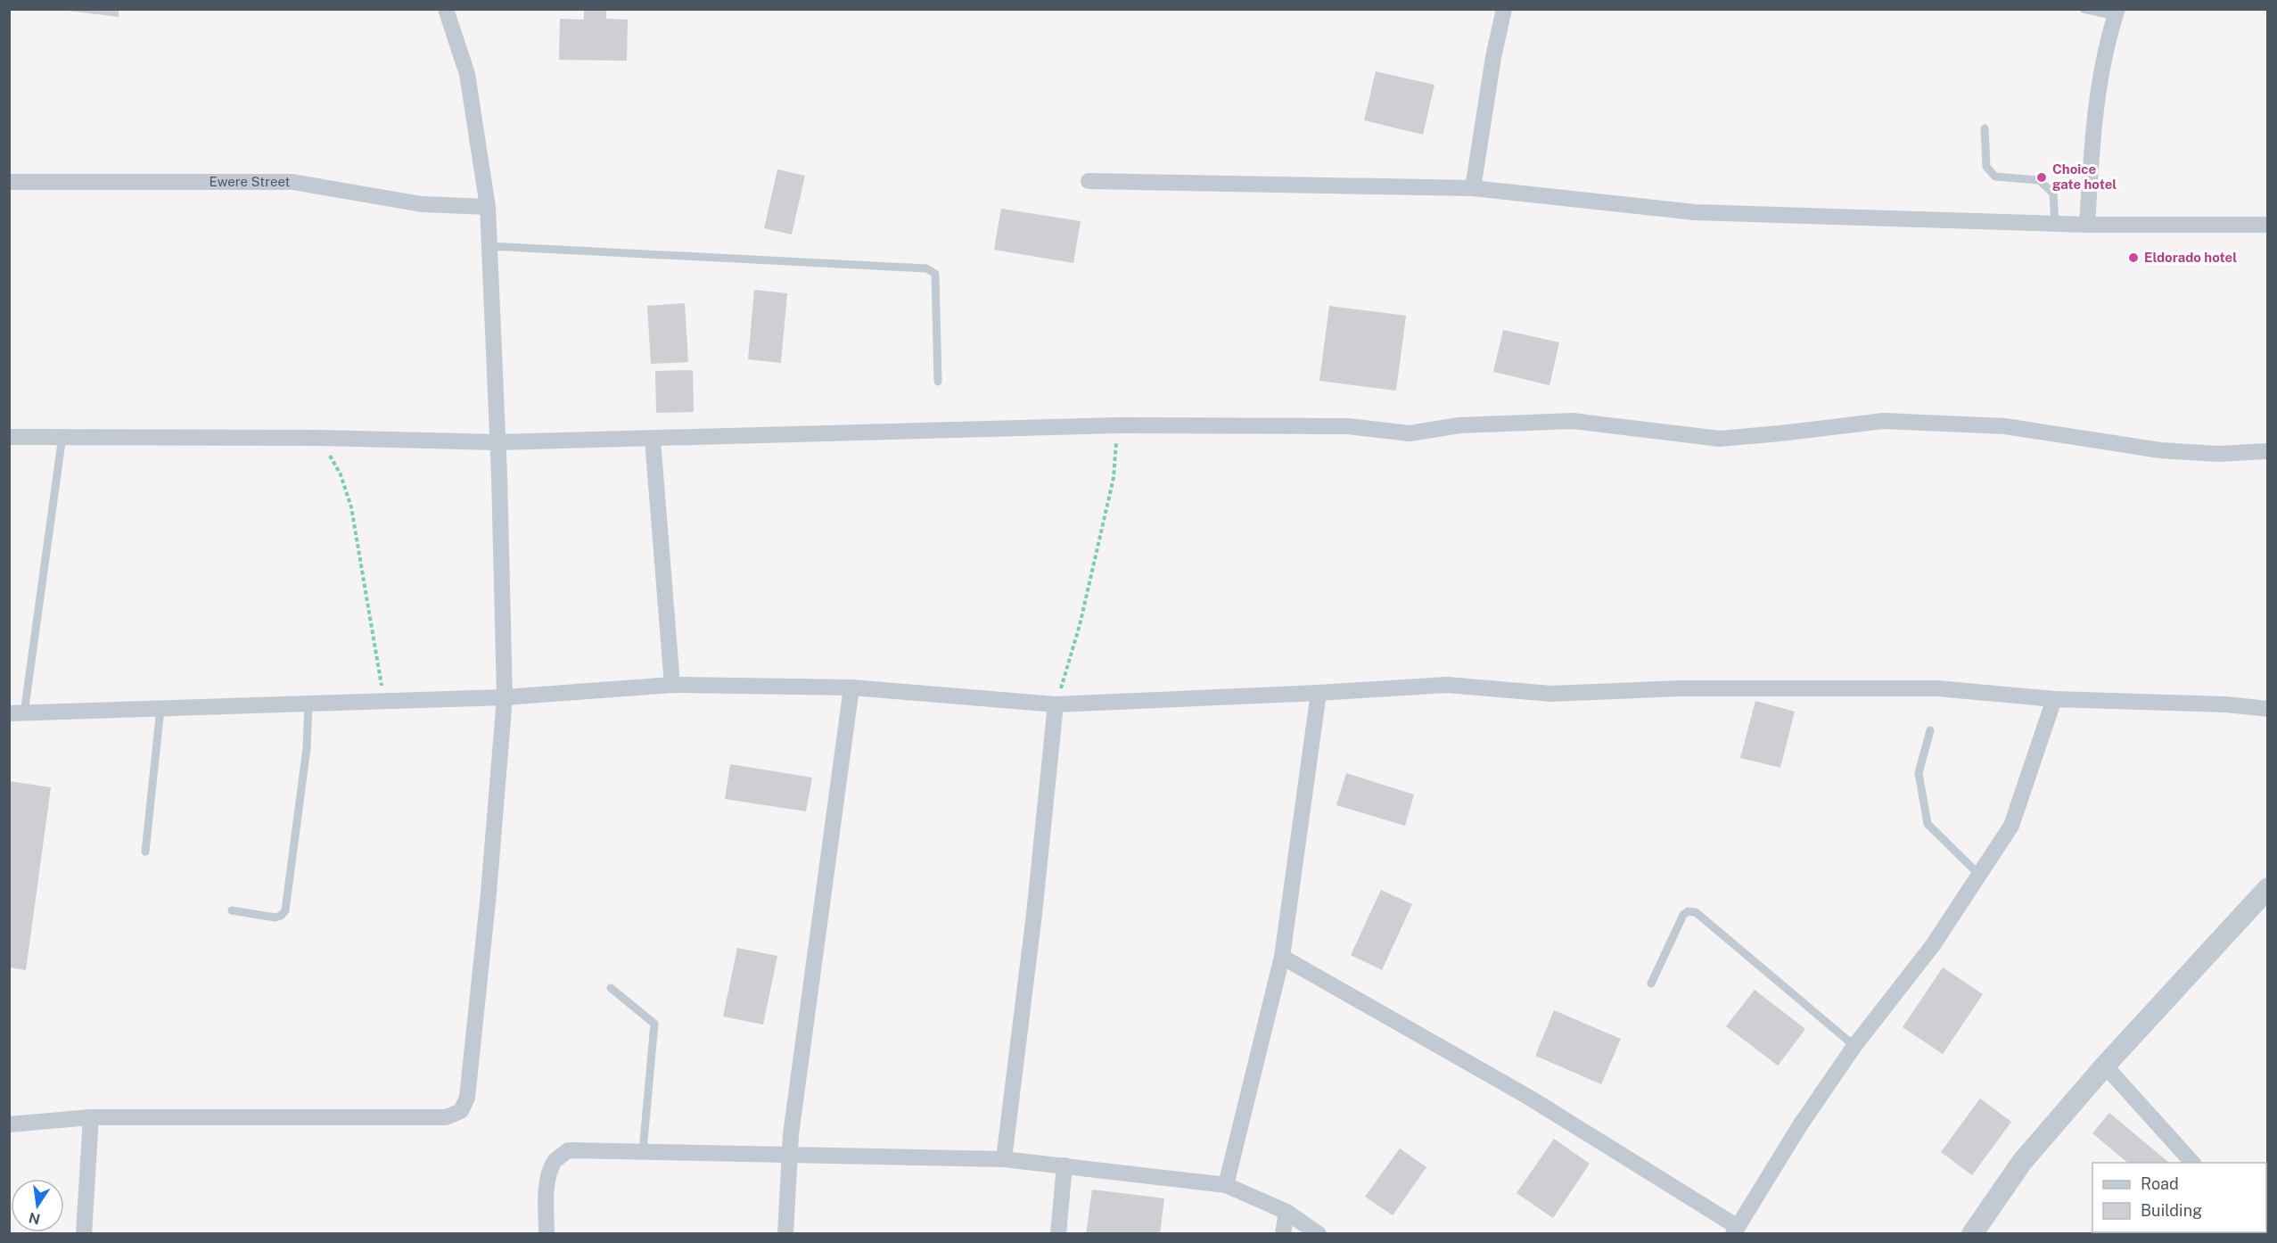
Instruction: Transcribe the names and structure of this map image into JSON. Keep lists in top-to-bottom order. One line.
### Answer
{"streets":{"street":["Ewere Street"]},"places":["Choice gate hotel","Eldorado hotel"],"legend":["Road","Building"],"north":"bottom"}
